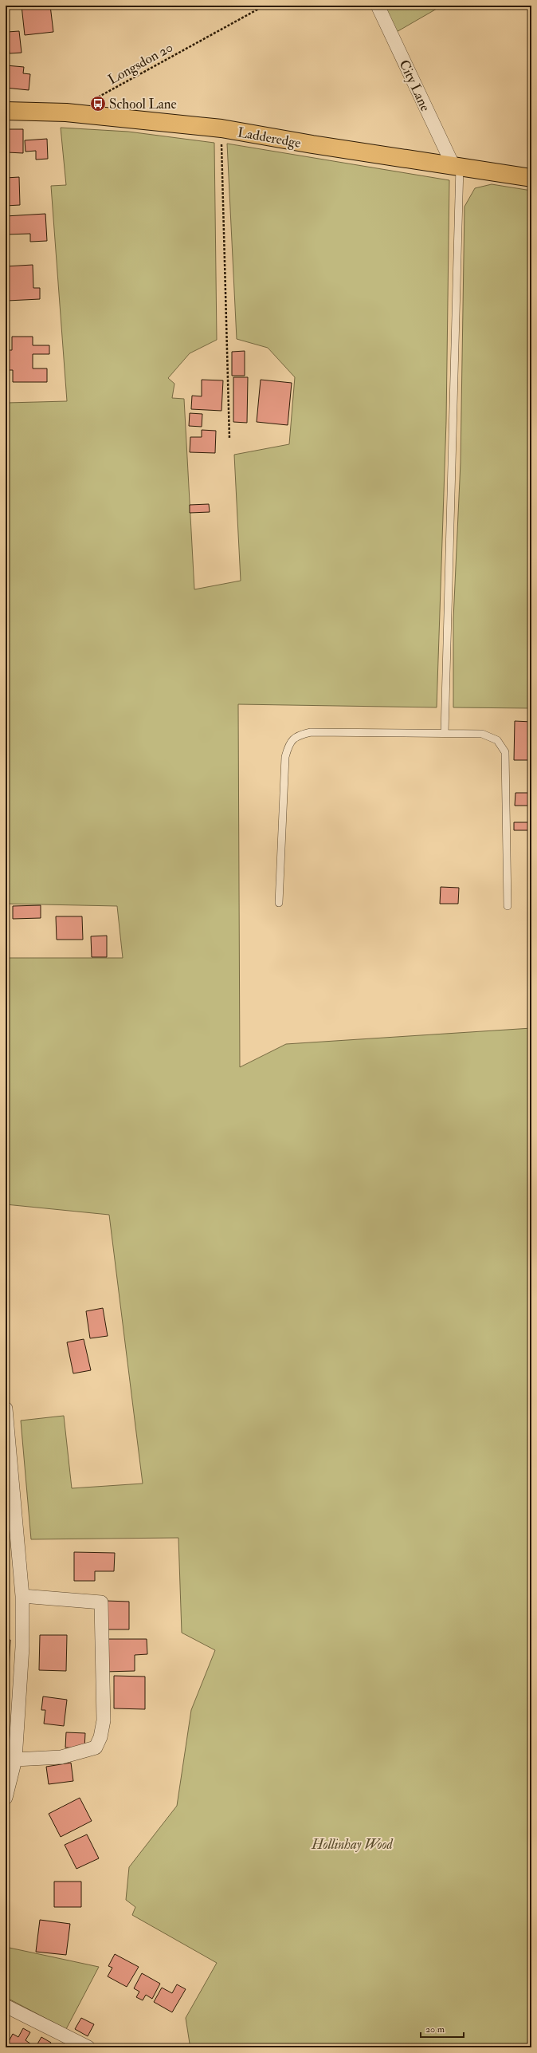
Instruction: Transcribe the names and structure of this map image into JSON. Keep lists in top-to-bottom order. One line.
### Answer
{"streets":{"highway":["Ladderedge"],"street":["City Lane"],"path":["Longsdon 20"]},"crossings":[["Longsdon 20","Ladderedge"],["City Lane","Ladderedge"]],"parks":["Hollinhay Wood"],"places":{"bus stop":["School Lane"]},"scale_bar":"20 m"}
